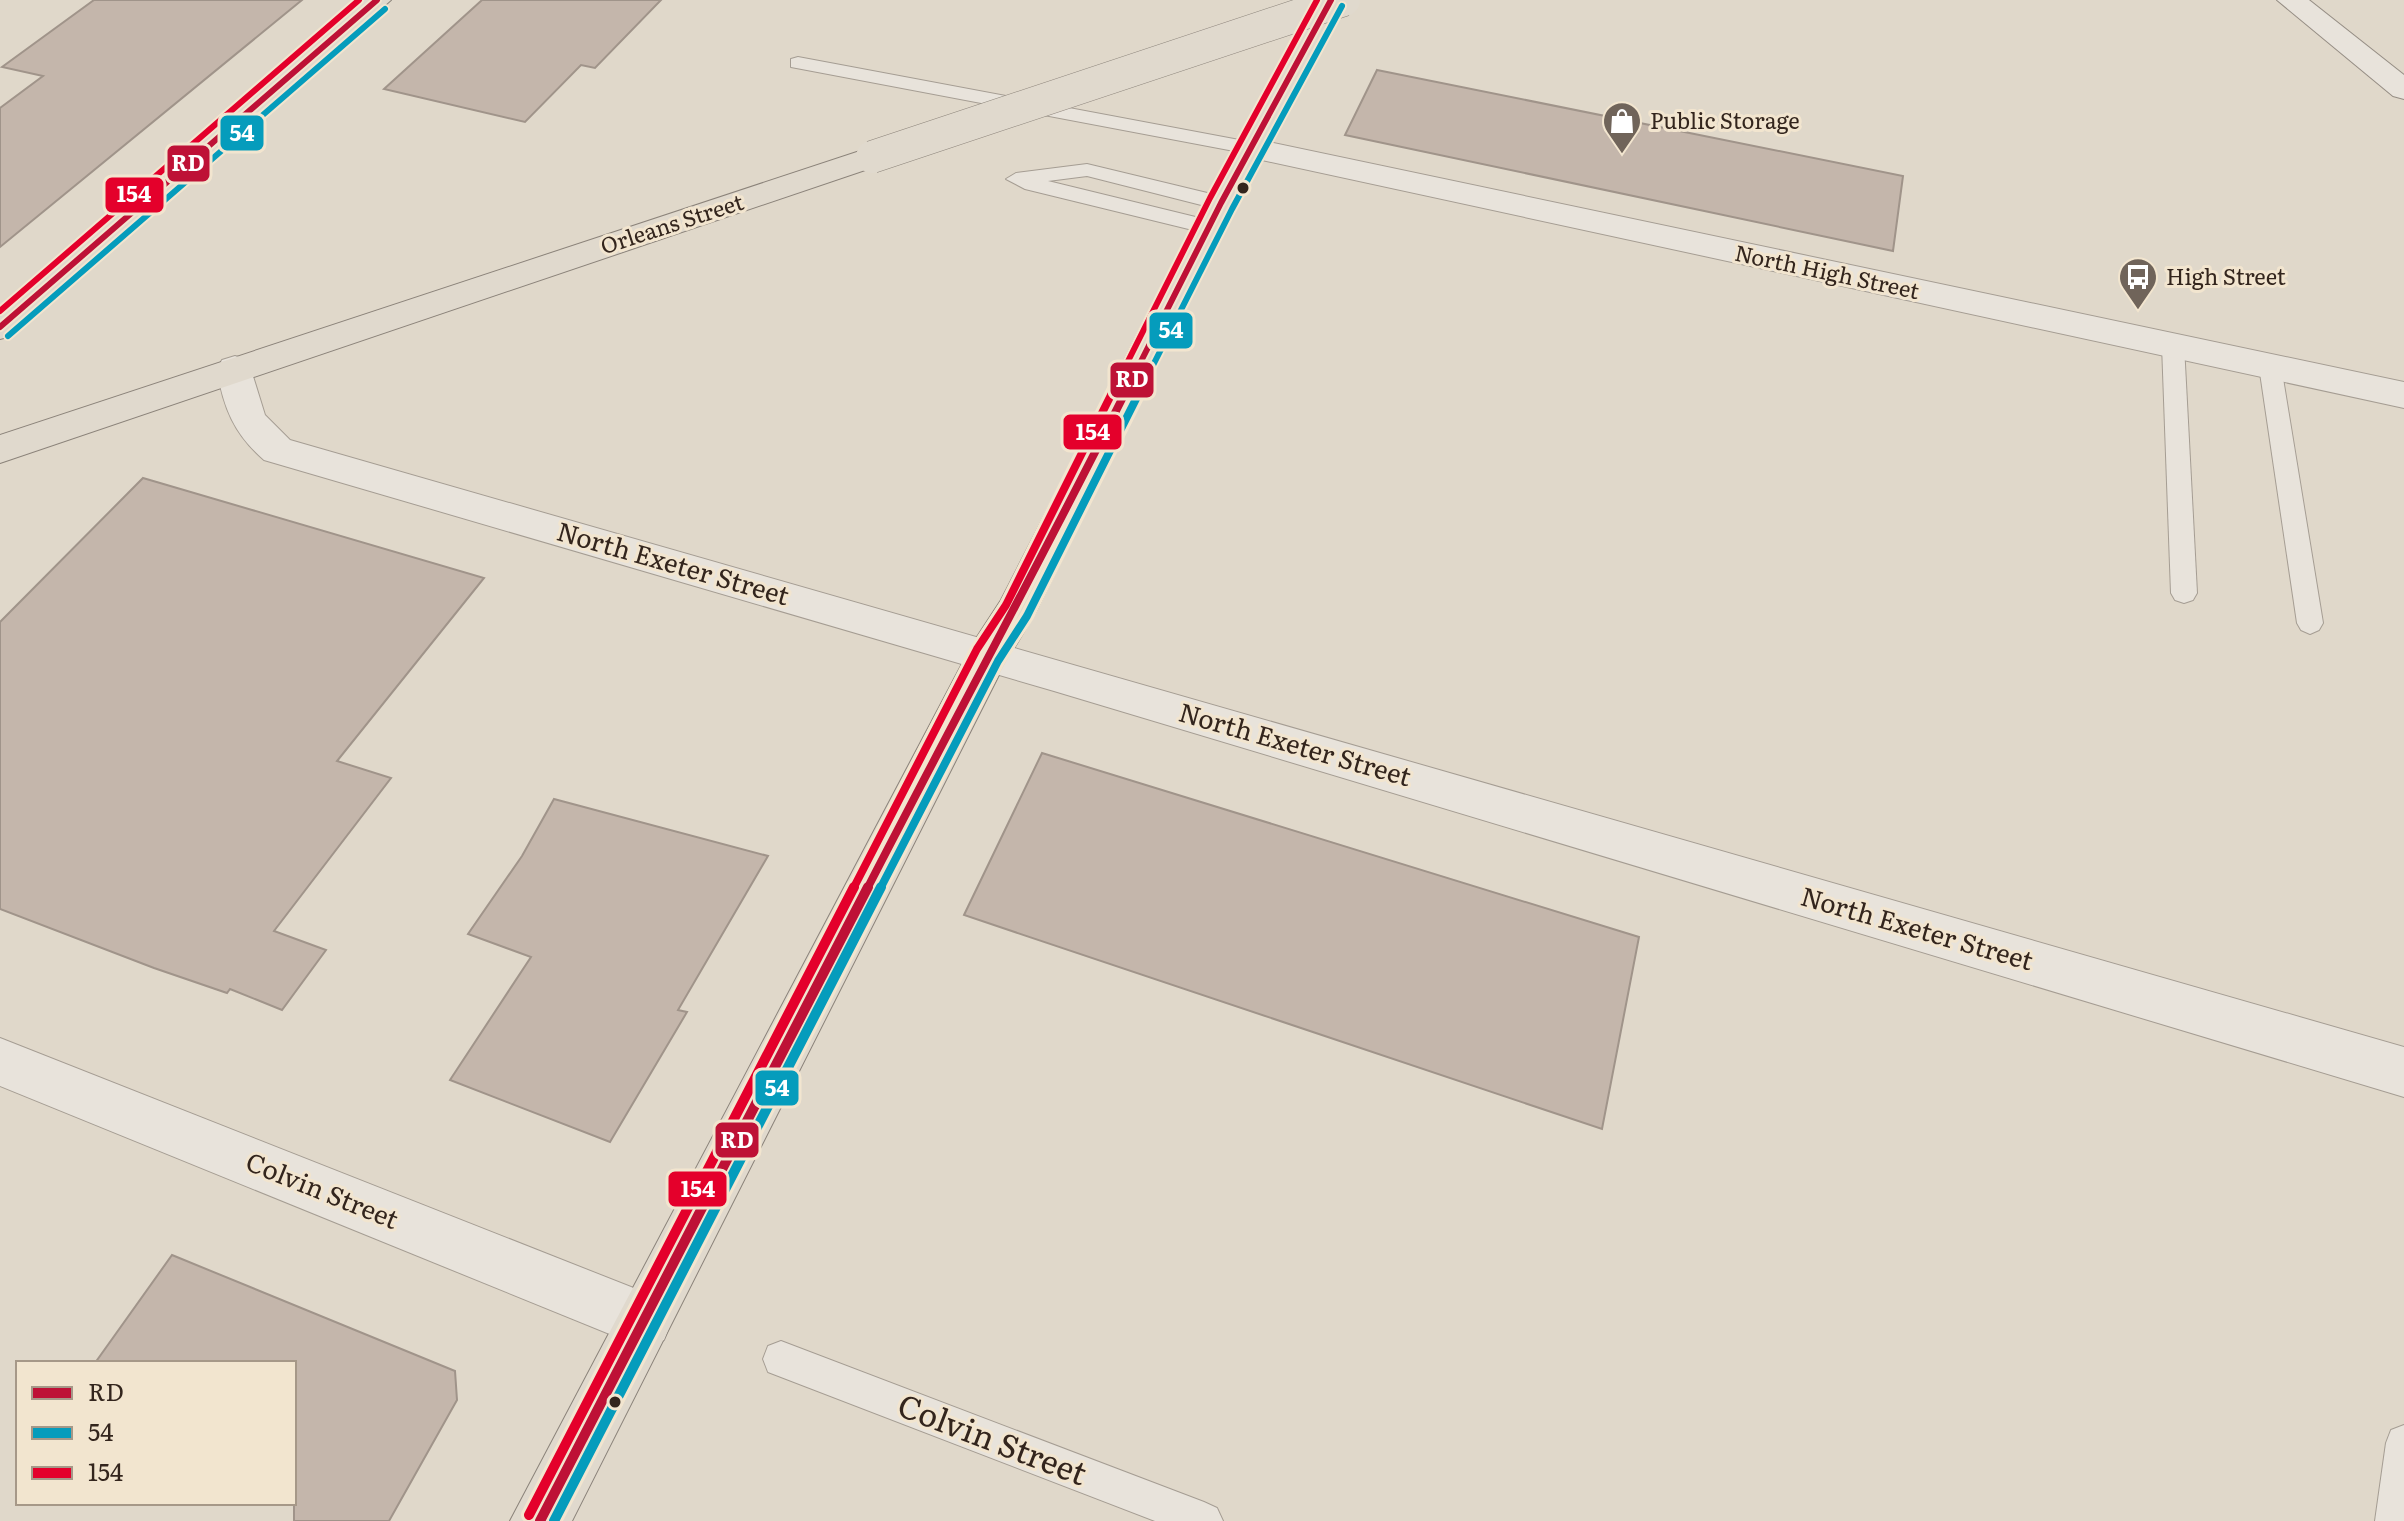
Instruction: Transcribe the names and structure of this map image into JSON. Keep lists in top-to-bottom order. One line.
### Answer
{"streets":{"main road":["Orleans Street"],"street":["North High Street","North Exeter Street","Colvin Street"]},"crossings":[["Orleans Street","North Exeter Street"]],"places":{"shop":["Public Storage"],"bus stop":["High Street"]},"lines":["transit line RD","transit line 154","transit line 54"],"legend":["RD","54","154"]}
